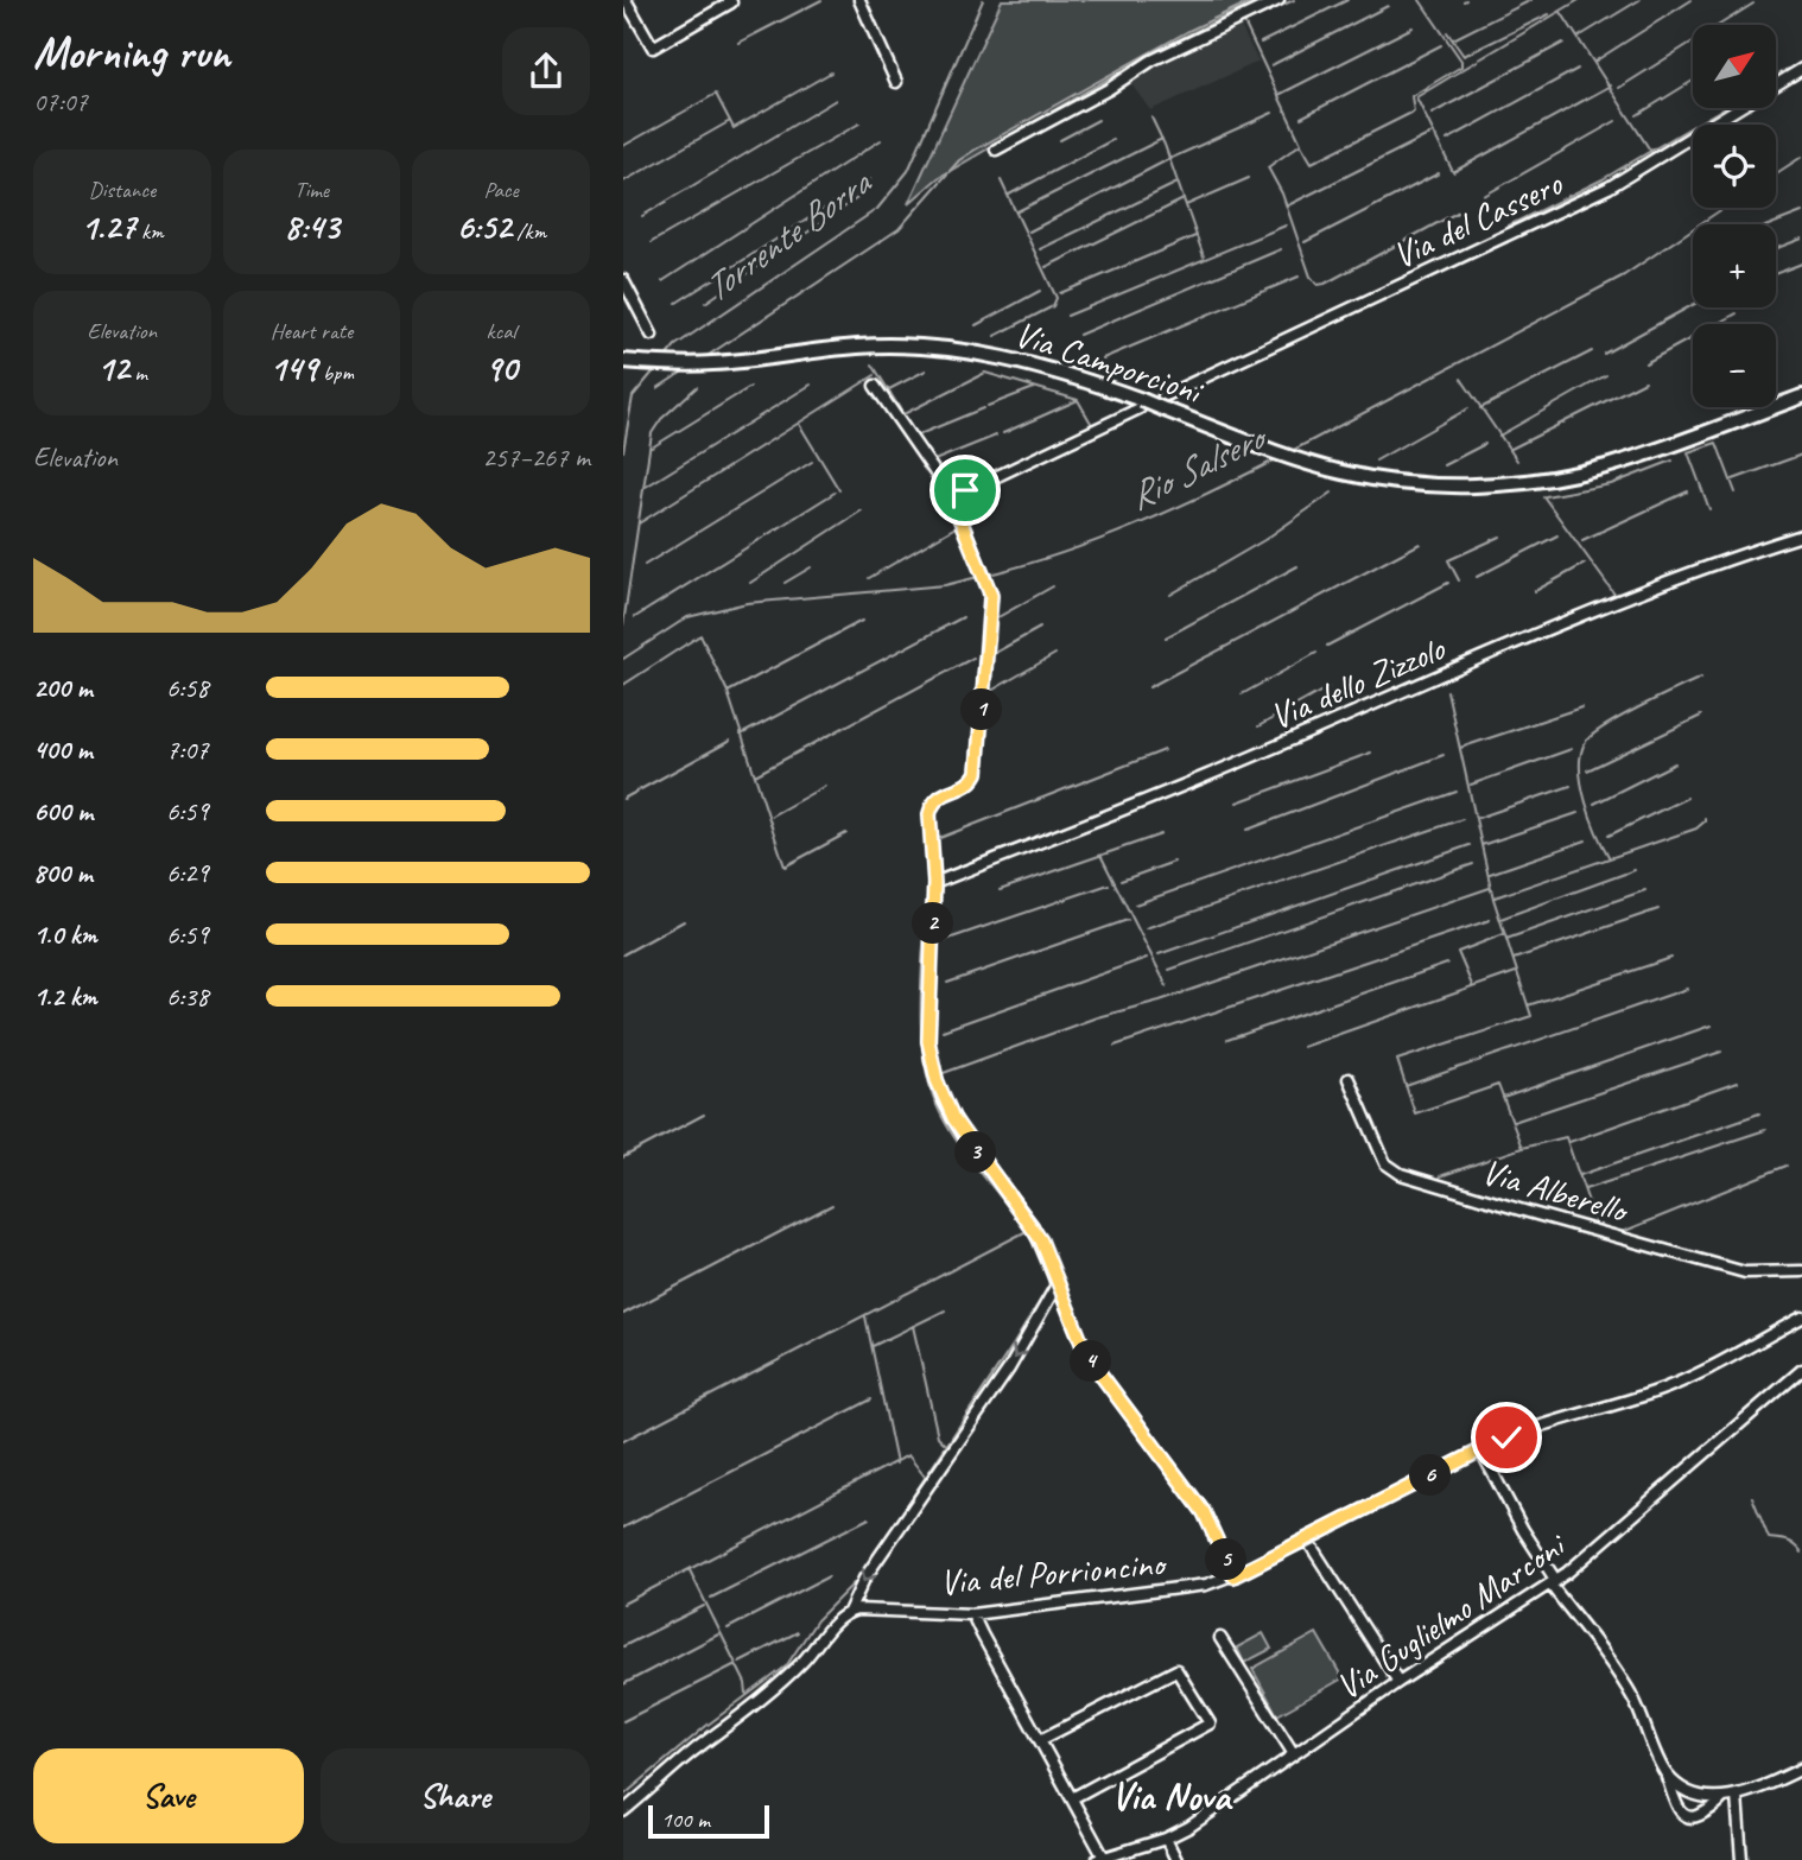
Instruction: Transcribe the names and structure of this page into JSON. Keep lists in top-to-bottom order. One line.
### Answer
{"streets":{"main road":["Via Camporcioni"],"street":["Via del Cassero","Via dello Zizzolo","Via Alberello","Via del Porrioncino","Via Guglielmo Marconi"]},"crossings":[["Via del Cassero","Via Camporcioni"]],"districts":["Via Nova"],"water":["Torrente Borra","Rio Salsero"],"scale_bar":"100 m","north":"top right","page":{"heading":["Morning run","07:07"],"map_buttons":["+","−"],"stats":[["Distance","1.27 km"],["Time","8:43"],["Pace","6:52 /km"],["Elevation","12 m"],["Heart rate","149 bpm"],["kcal","90"]],"chart":["Elevation","257–267 m"],"list":[{"name":"200 m","note":"6:58"},{"name":"400 m","note":"7:07"},{"name":"600 m","note":"6:59"},{"name":"800 m","note":"6:29"},{"name":"1.0 km","note":"6:59"},{"name":"1.2 km","note":"6:38"}],"pins":["1","2","3","4","6","5"],"buttons":["Save","Share"],"scale":"100 m"}}
